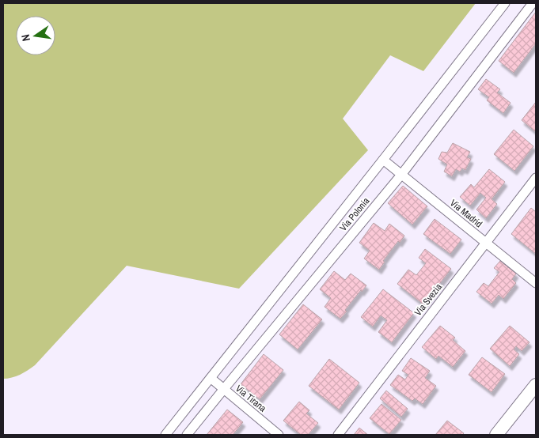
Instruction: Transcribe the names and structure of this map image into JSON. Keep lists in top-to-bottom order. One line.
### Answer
{"streets":{"street":["Via Madrid","Via Polonia","Via Svezia","Via Tirana"]},"crossings":[["Via Madrid","Via Polonia"],["Via Madrid","Via Svezia"],["Via Polonia","Via Tirana"]],"north":"left"}
